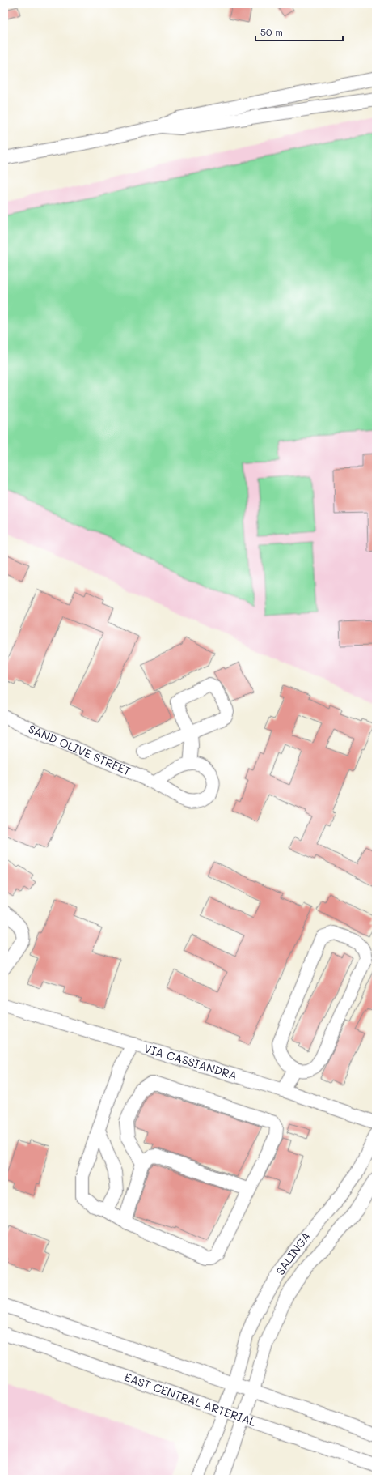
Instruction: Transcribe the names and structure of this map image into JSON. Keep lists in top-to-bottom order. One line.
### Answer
{"streets":{"street":["SAND OLIVE STREET","VIA CASSIANDRA","SALINGA","EAST CENTRAL ARTERIAL"]},"crossings":[["SALINGA","EAST CENTRAL ARTERIAL"]],"scale_bar":"50 m"}
